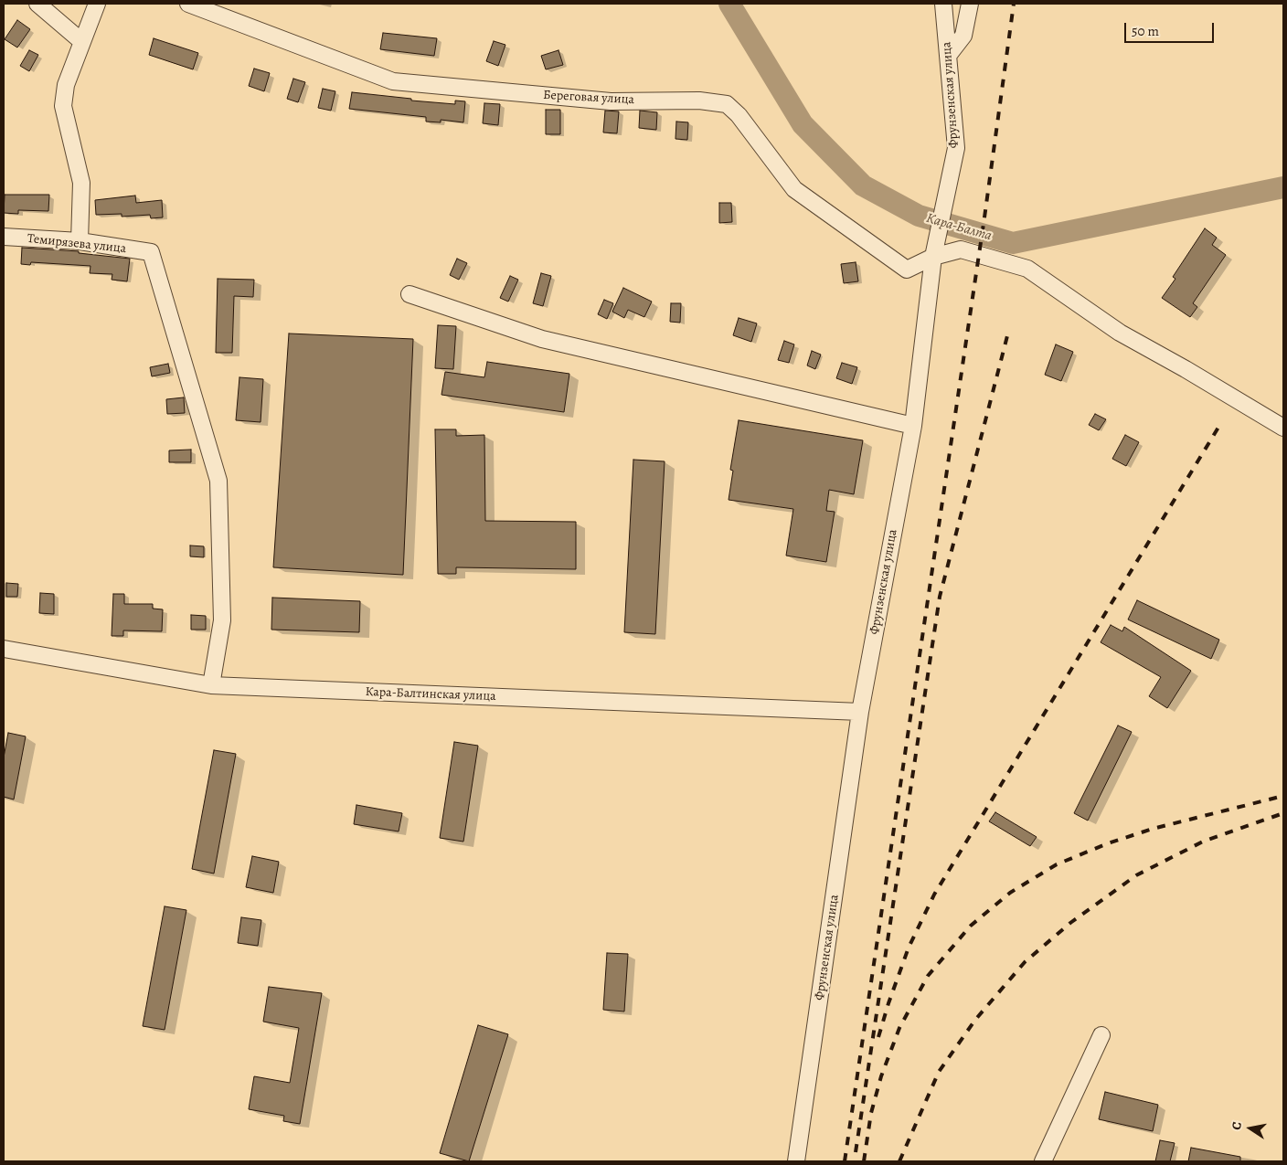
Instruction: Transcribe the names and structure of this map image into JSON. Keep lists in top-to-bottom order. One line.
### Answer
{"streets":{"street":["Фрунзенская улица","Береговая улица","Темирязева улица","Кара-Балтинская улица"]},"crossings":[["Фрунзенская улица","Береговая улица"],["Фрунзенская улица","Кара-Балтинская улица"],["Темирязева улица","Кара-Балтинская улица"]],"water":["Кара-Балта"],"scale_bar":"50 m","north":"left"}
